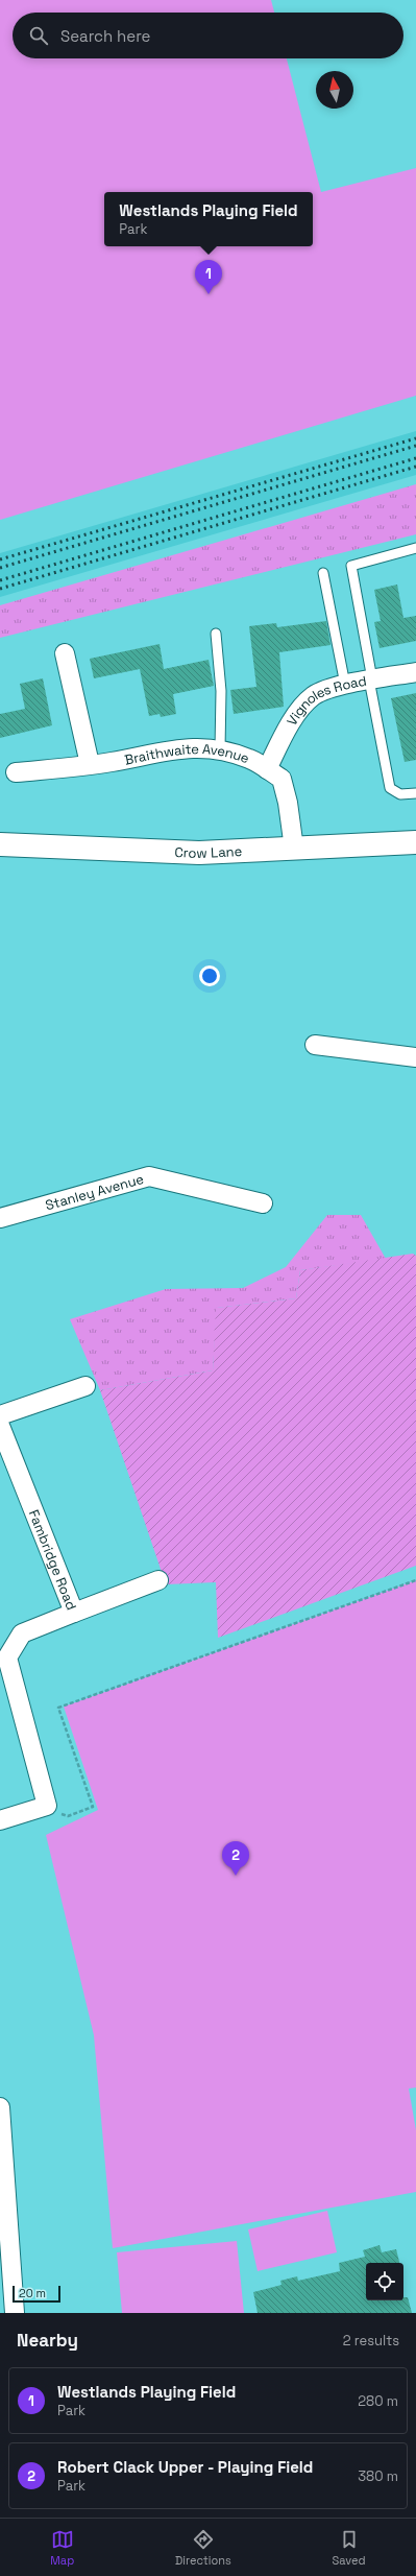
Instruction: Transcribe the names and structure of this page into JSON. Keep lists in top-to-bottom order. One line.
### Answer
{"streets":{"street":["Vignoles Road","Braithwaite Avenue","Crow Lane","Stanley Avenue","Fambridge Road"]},"crossings":[["Vignoles Road","Braithwaite Avenue"],["Braithwaite Avenue","Crow Lane"]],"scale_bar":"20 m","north":"top","page":{"search":"Search here","popup":["Westlands Playing Field","Park"],"pins":["1","2"],"scale":"20 m","heading":["Nearby","2 results"],"list":[{"mark":"1","name":"Westlands Playing Field","note":"Park","value":"280 m"},{"mark":"2","name":"Robert Clack Upper - Playing Field","note":"Park","value":"380 m"}],"nav":["Map","Directions","Saved"]}}
